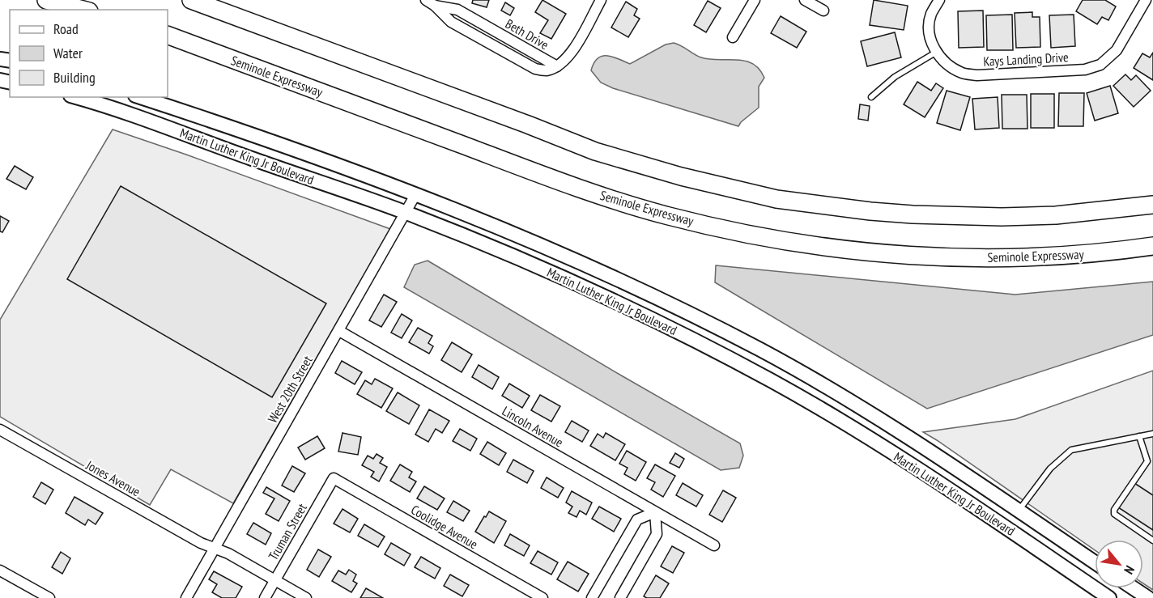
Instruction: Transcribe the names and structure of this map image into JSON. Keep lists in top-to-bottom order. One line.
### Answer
{"streets":{"highway":["Seminole Expressway"],"main road":["Martin Luther King Jr Boulevard"],"street":["Beth Drive","Kays Landing Drive","West 20th Street","Lincoln Avenue","Jones Avenue","Coolidge Avenue","Truman Street"]},"crossings":[["Martin Luther King Jr Boulevard","West 20th Street"],["West 20th Street","Lincoln Avenue"],["West 20th Street","Jones Avenue"],["Jones Avenue","Truman Street"],["Coolidge Avenue","Truman Street"]],"legend":["Road","Water","Building"],"north":"bottom right"}
